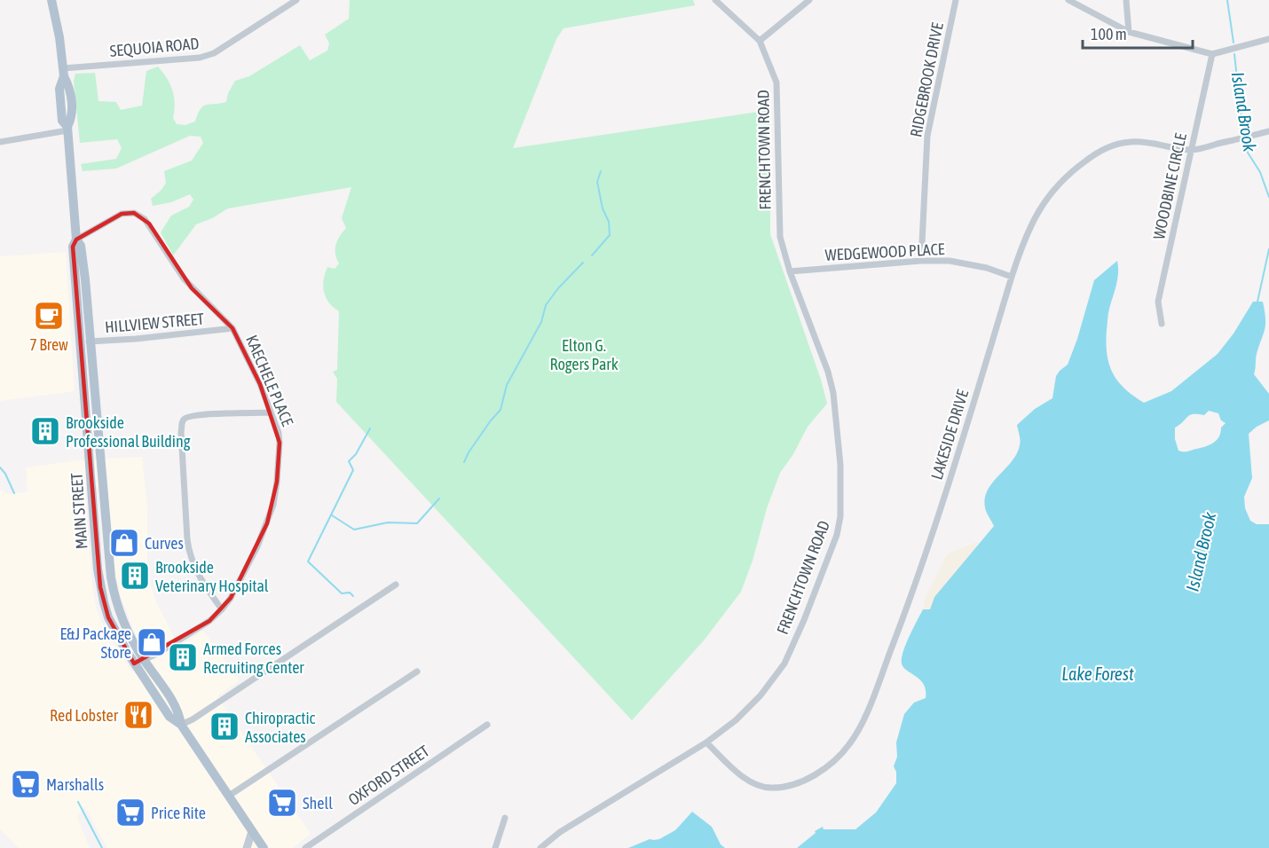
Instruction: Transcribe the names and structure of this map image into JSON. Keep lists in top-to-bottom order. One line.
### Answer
{"streets":{"main road":["MAIN STREET"],"street":["SEQUOIA ROAD","RIDGEBROOK DRIVE","FRENCHTOWN ROAD","WOODBINE CIRCLE","WEDGEWOOD PLACE","HILLVIEW STREET","KAECHELE PLACE","LAKESIDE DRIVE","OXFORD STREET"]},"crossings":[["SEQUOIA ROAD","MAIN STREET"],["RIDGEBROOK DRIVE","WEDGEWOOD PLACE"],["FRENCHTOWN ROAD","WEDGEWOOD PLACE"],["FRENCHTOWN ROAD","LAKESIDE DRIVE"],["WOODBINE CIRCLE","LAKESIDE DRIVE"],["WEDGEWOOD PLACE","LAKESIDE DRIVE"],["HILLVIEW STREET","KAECHELE PLACE"],["HILLVIEW STREET","MAIN STREET"],["KAECHELE PLACE","MAIN STREET"]],"water":["Island Brook","Lake Forest"],"parks":["Elton G. Rogers Park"],"places":{"cafe":["7 Brew"],"building":["Brookside Professional Building","Brookside Veterinary Hospital","Armed Forces Recruiting Center","Chiropractic Associates"],"shop":["Curves","E&J Package Store"],"restaurant":["Red Lobster"],"supermarket":["Marshalls","Shell","Price Rite"]},"scale_bar":"100 m"}
